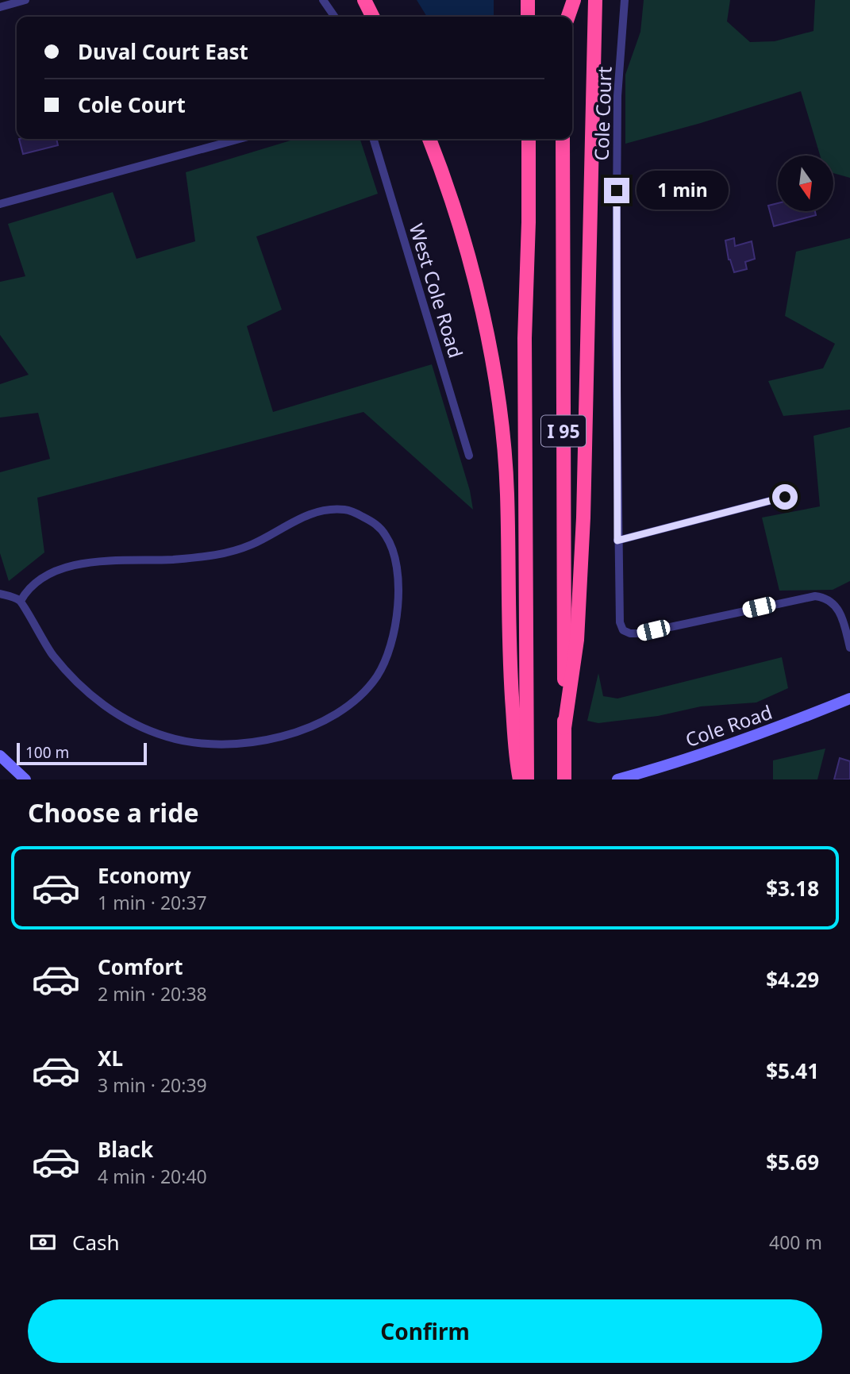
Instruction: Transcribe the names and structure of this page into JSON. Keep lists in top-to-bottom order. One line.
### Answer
{"streets":{"highway":["I 95"],"street":["Cole Court","West Cole Road","Cole Road"]},"scale_bar":"100 m","north":"bottom","page":{"banner":["Duval Court East","Cole Court"],"bubble":"1 min","scale":"100 m","heading":"Choose a ride","list":[{"name":"Economy","note":"1 min · 20:37","value":"$3.18"},{"name":"Comfort","note":"2 min · 20:38","value":"$4.29"},{"name":"XL","note":"3 min · 20:39","value":"$5.41"},{"name":"Black","note":"4 min · 20:40","value":"$5.69"}],"pay":["Cash","400 m"],"buttons":"Confirm"}}
